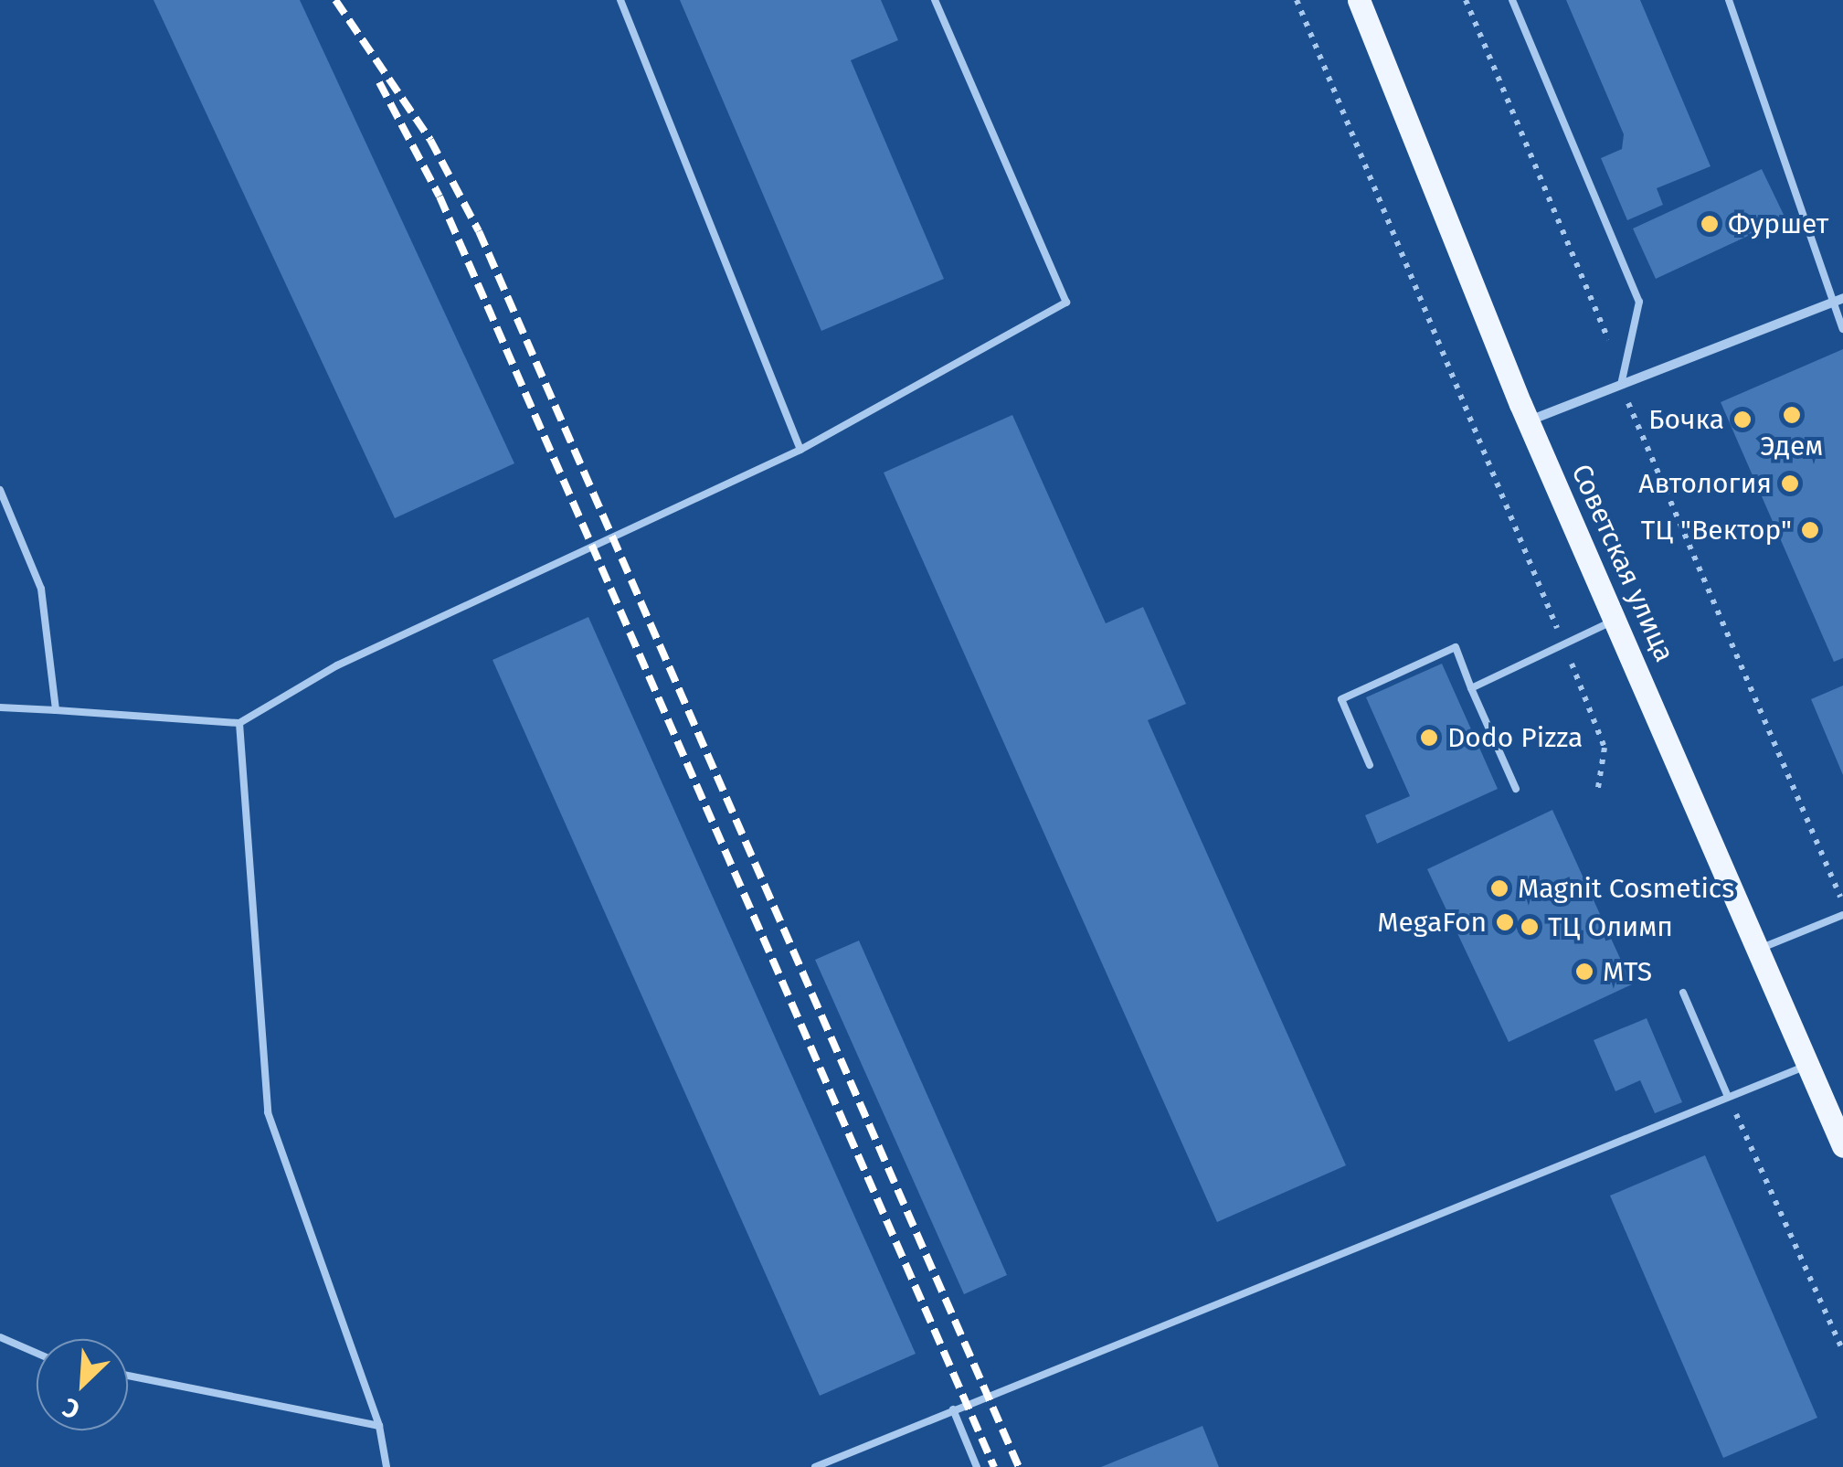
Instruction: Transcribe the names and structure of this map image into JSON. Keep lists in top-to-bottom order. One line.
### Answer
{"streets":{"main road":["Советская улица"]},"places":["Фуршет","Эдем","Бочка","Автология","ТЦ \"Вектор\"","Dodo Pizza","Magnit Cosmetics","MegaFon","ТЦ Олимп","MTS"],"north":"bottom left"}
